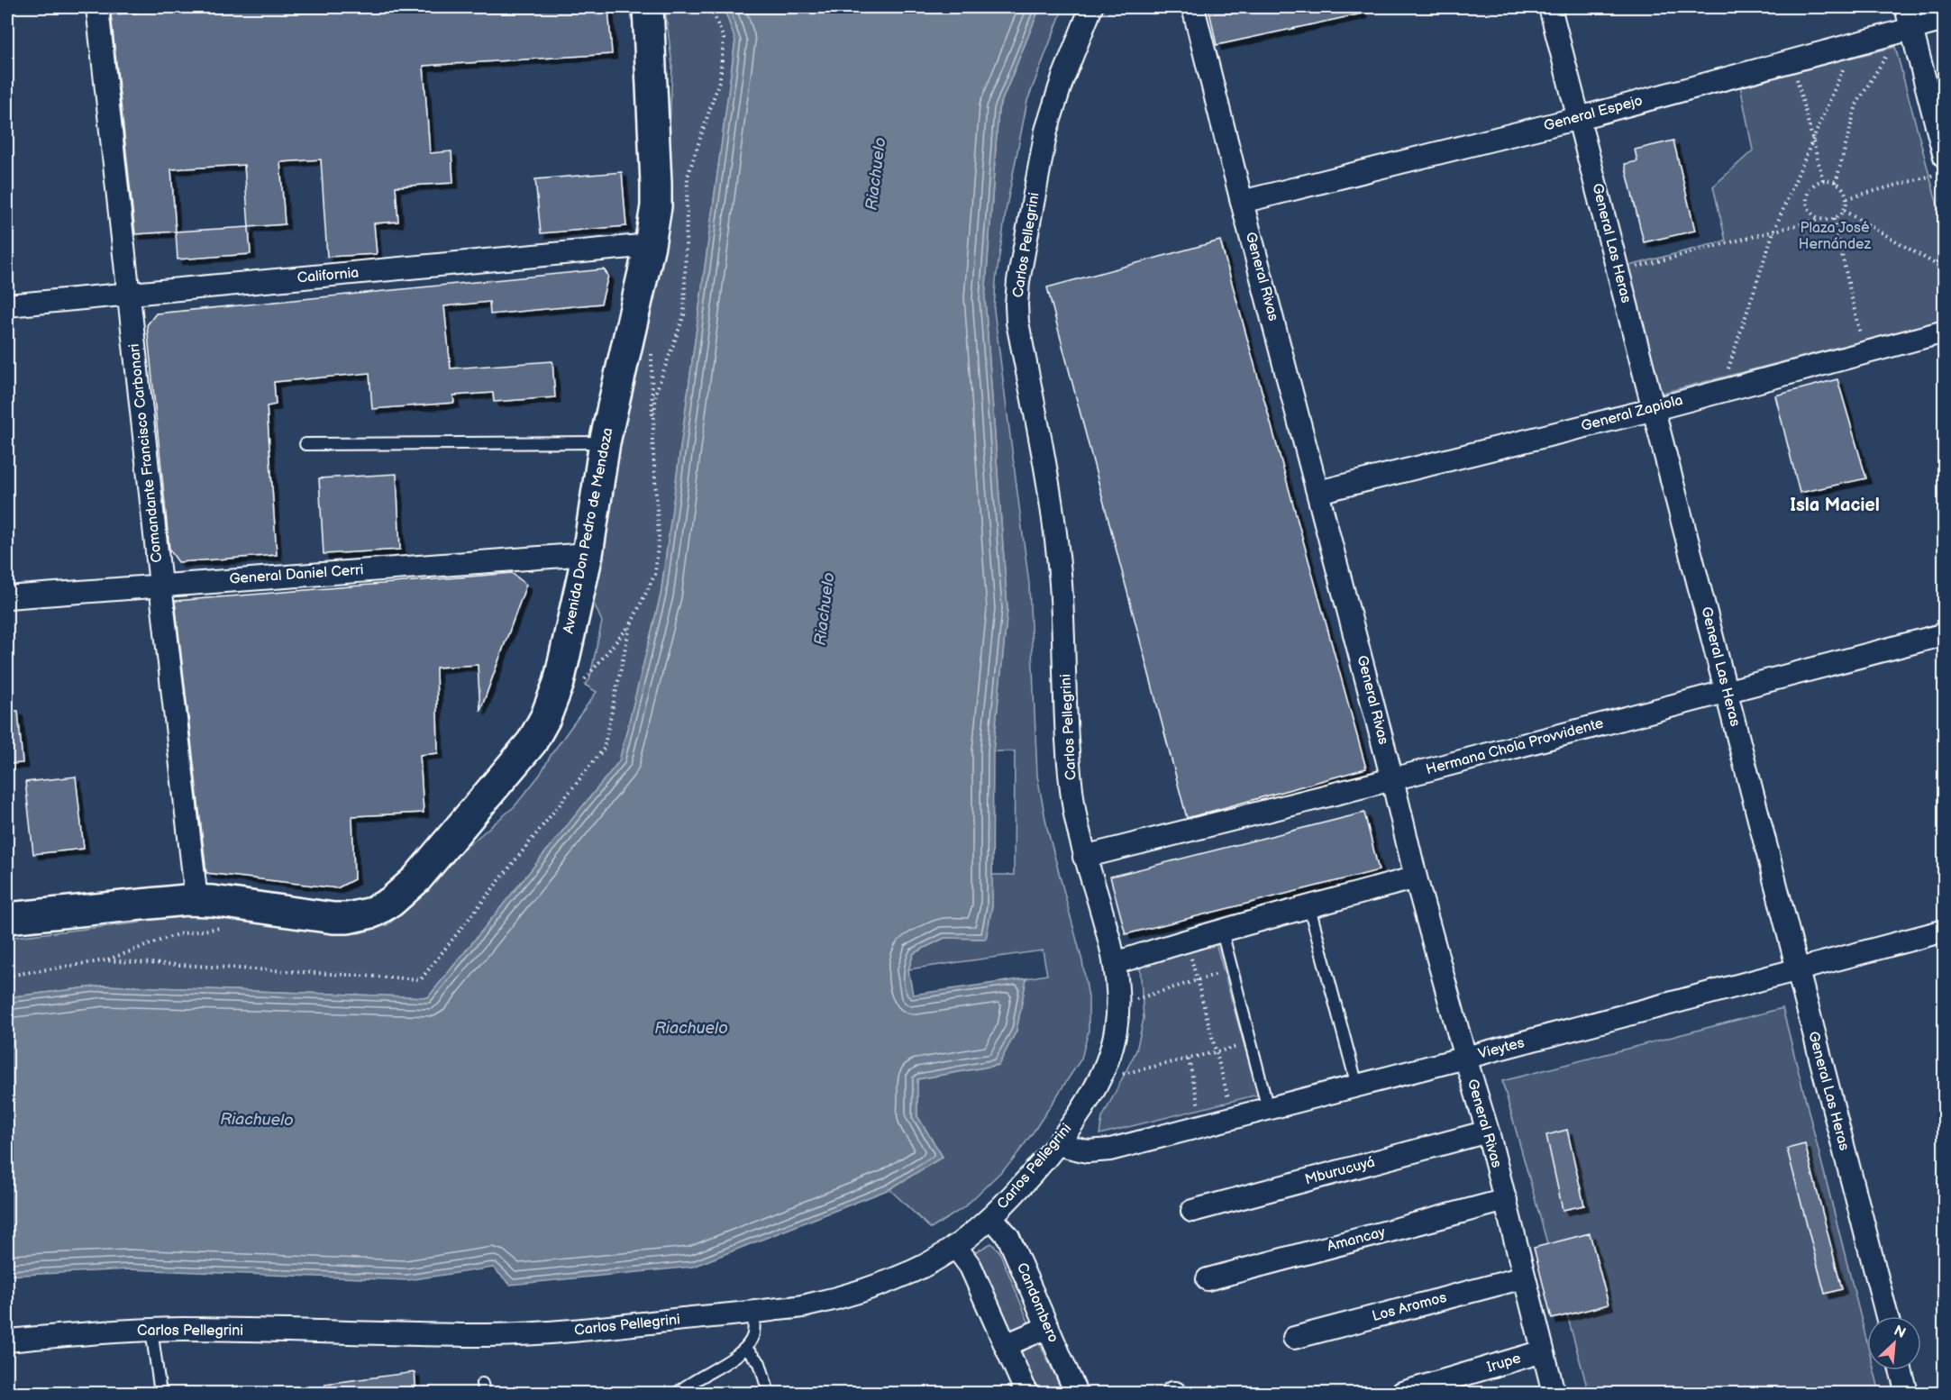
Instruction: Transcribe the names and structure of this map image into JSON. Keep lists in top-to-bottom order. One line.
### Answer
{"streets":{"main road":["Avenida Don Pedro de Mendoza"],"street":["General Espejo","General Las Heras","Carlos Pellegrini","California","General Rivas","General Zapiola","Comandante Francisco Carbonari","General Daniel Cerri","Hermana Chola Provvidente","Vieytes","Mburucuyá","Amancay","Candombero","Los Aromos","Irupe"]},"crossings":[["General Espejo","General Las Heras"],["General Espejo","General Rivas"],["General Las Heras","General Zapiola"],["General Las Heras","Hermana Chola Provvidente"],["General Las Heras","Vieytes"],["Carlos Pellegrini","Hermana Chola Provvidente"],["Carlos Pellegrini","Vieytes"],["Carlos Pellegrini","Candombero"],["California","Comandante Francisco Carbonari"],["California","Avenida Don Pedro de Mendoza"],["General Rivas","General Zapiola"],["General Rivas","Hermana Chola Provvidente"],["General Rivas","Vieytes"],["General Rivas","Mburucuyá"],["General Rivas","Amancay"],["General Rivas","Los Aromos"],["General Rivas","Irupe"],["Comandante Francisco Carbonari","Avenida Don Pedro de Mendoza"],["Comandante Francisco Carbonari","General Daniel Cerri"],["Avenida Don Pedro de Mendoza","General Daniel Cerri"]],"districts":["Isla Maciel"],"water":["Riachuelo"],"parks":["Plaza José Hernández"],"north":"top right"}
